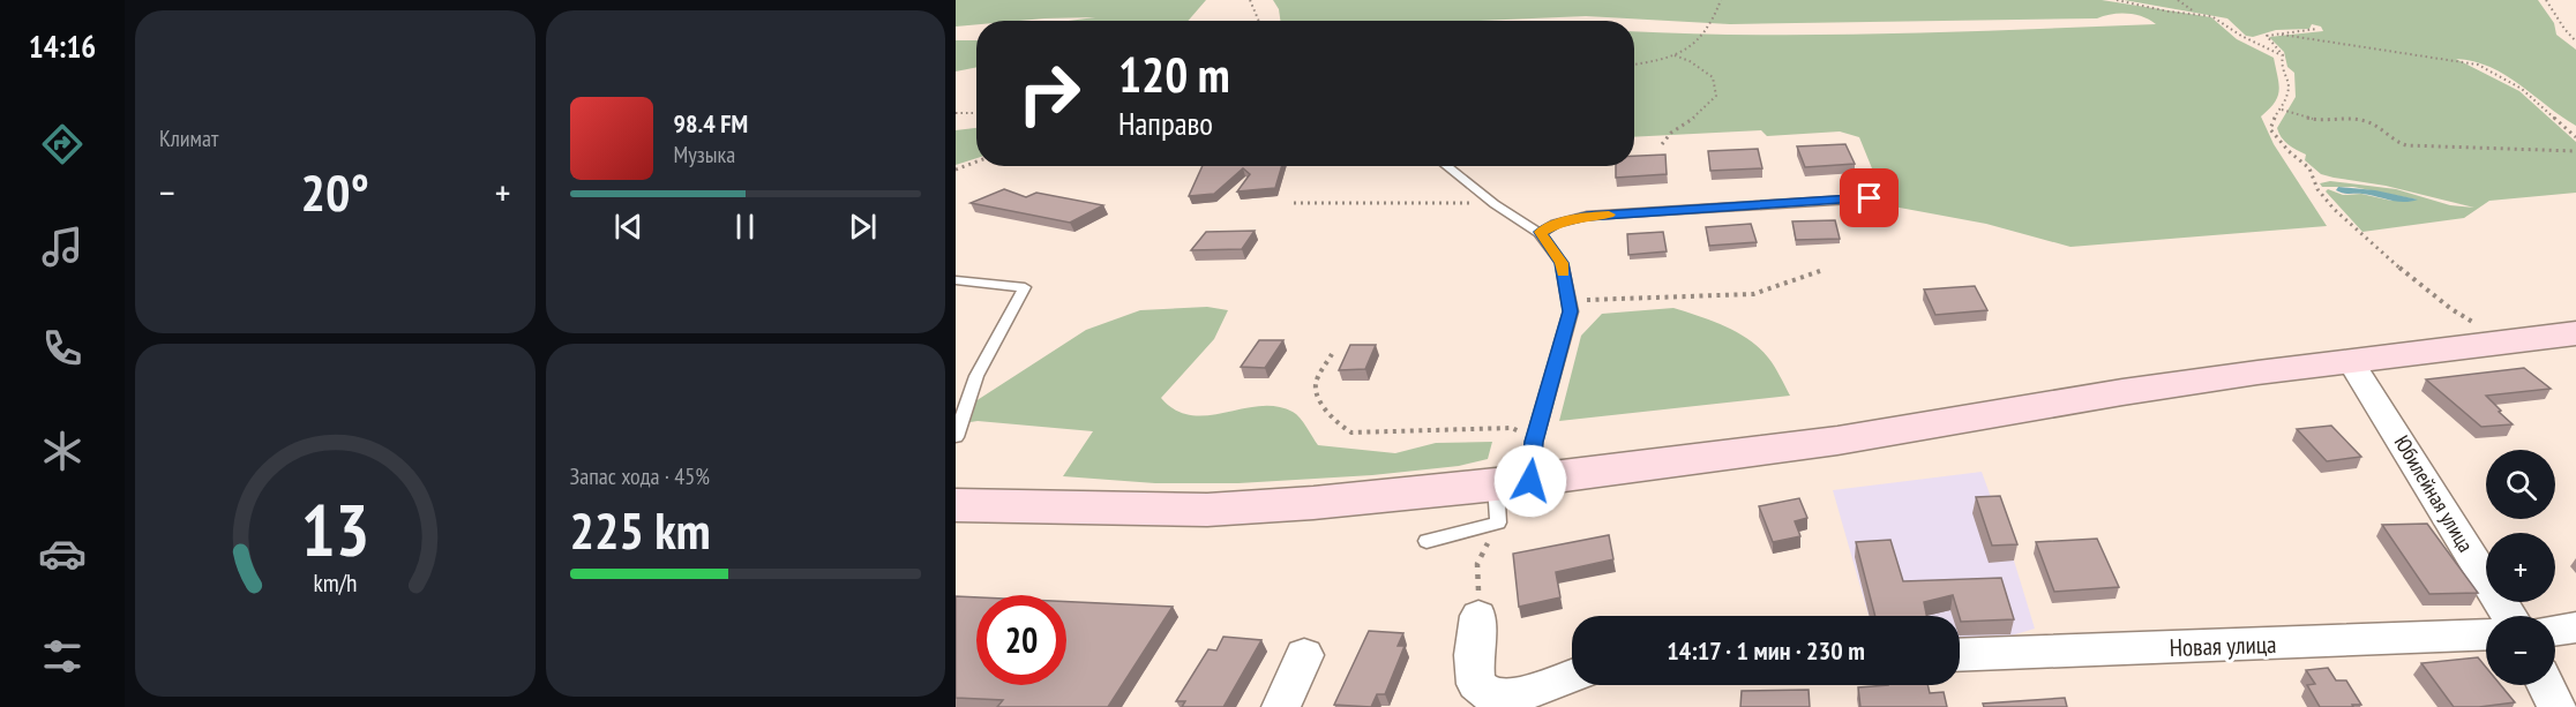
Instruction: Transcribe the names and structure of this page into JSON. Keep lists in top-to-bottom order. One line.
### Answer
{"streets":{"street":["Юбилейная улица","Новая улица"]},"page":{"tabs":"14:16","tile":["Климат",["Запас хода · 45%","225 km"]],"turn":["120 m","Направо"],"song":["98.4 FM","Музыка"],"heat":["−","20°","+"],"map_buttons":["+","−"],"limit":"20","trip":"14:17 · 1 мин · 230 m","gauge":["13","km/h"]}}
